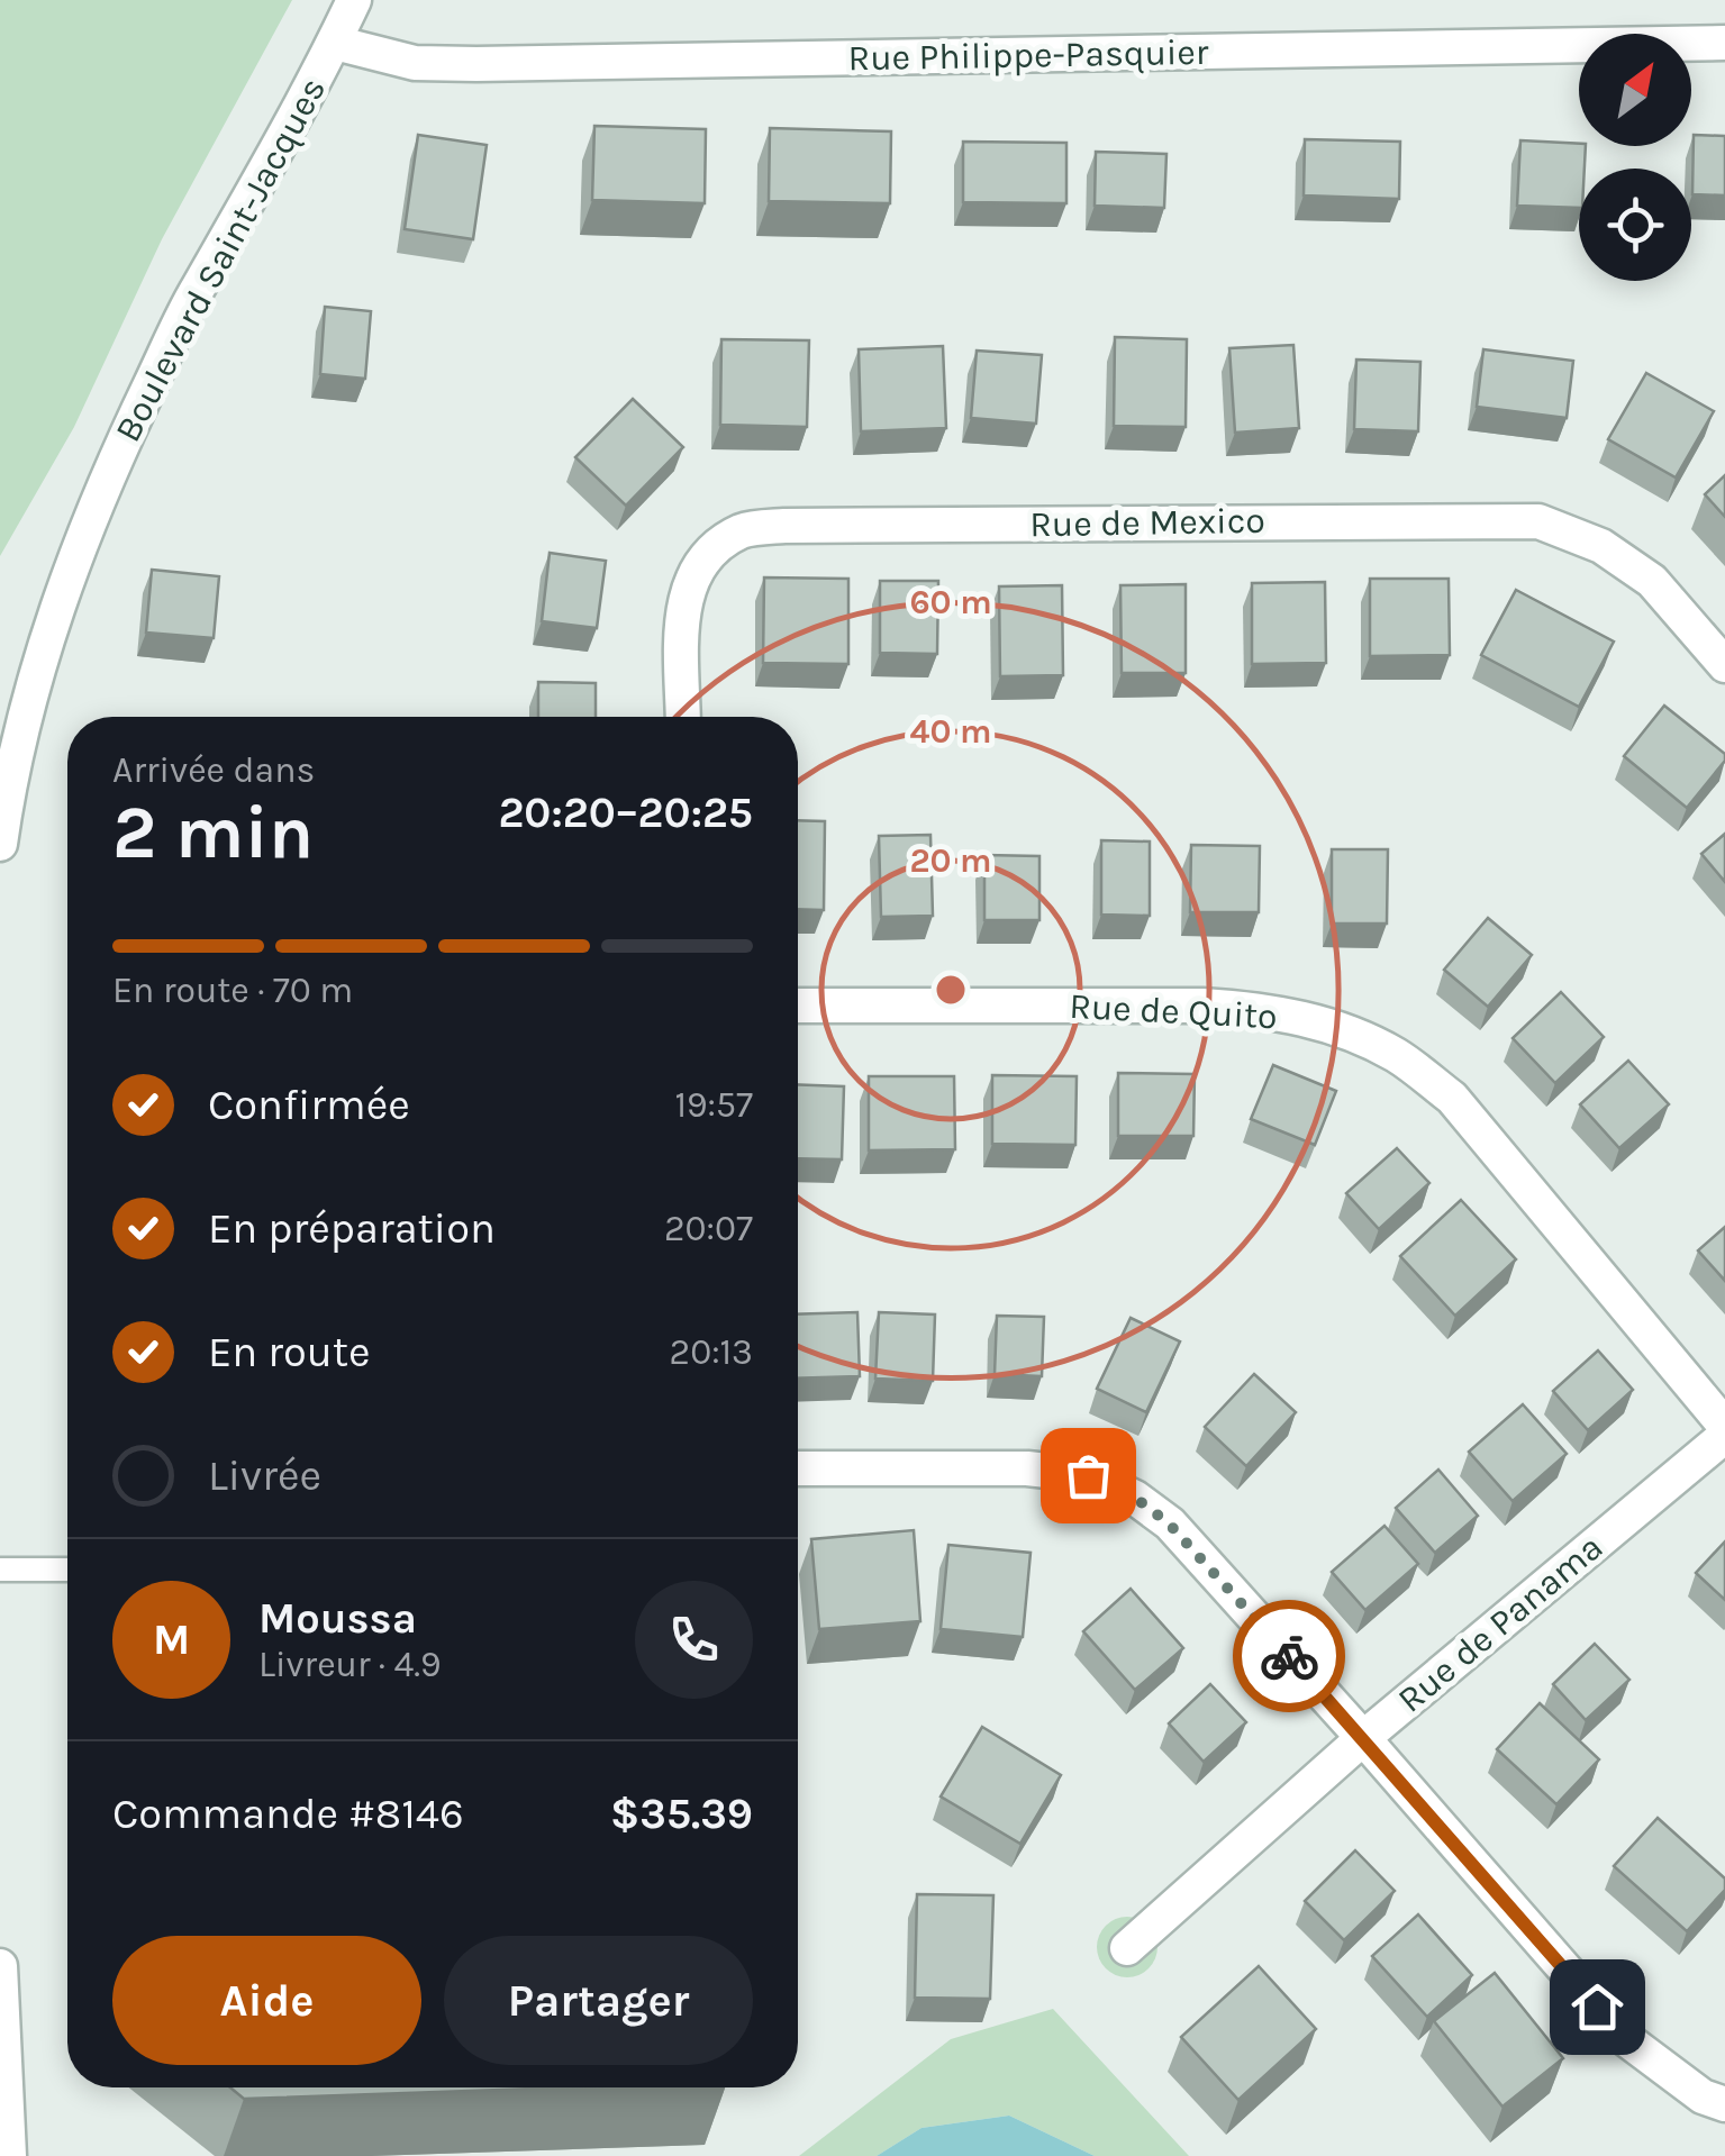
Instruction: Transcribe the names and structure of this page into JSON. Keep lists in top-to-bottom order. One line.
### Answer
{"streets":{"street":["Rue Philippe-Pasquier","Boulevard Saint-Jacques","Rue de Mexico","Rue de Quito","Rue de Panama"]},"crossings":[["Rue Philippe-Pasquier","Boulevard Saint-Jacques"]],"north":"top right","page":{"heading":["2 min","Arrivée dans","20:20–20:25"],"panel":["Moussa","Livreur · 4.9","Commande #8146","$35.39"],"bar":"En route · 70 m","list":[["Confirmée","19:57"],["En préparation","20:07"],["En route","20:13"],"Livrée"],"round":"M","buttons":["Aide","Partager"]},"rings":["60 m","40 m","20 m"]}
